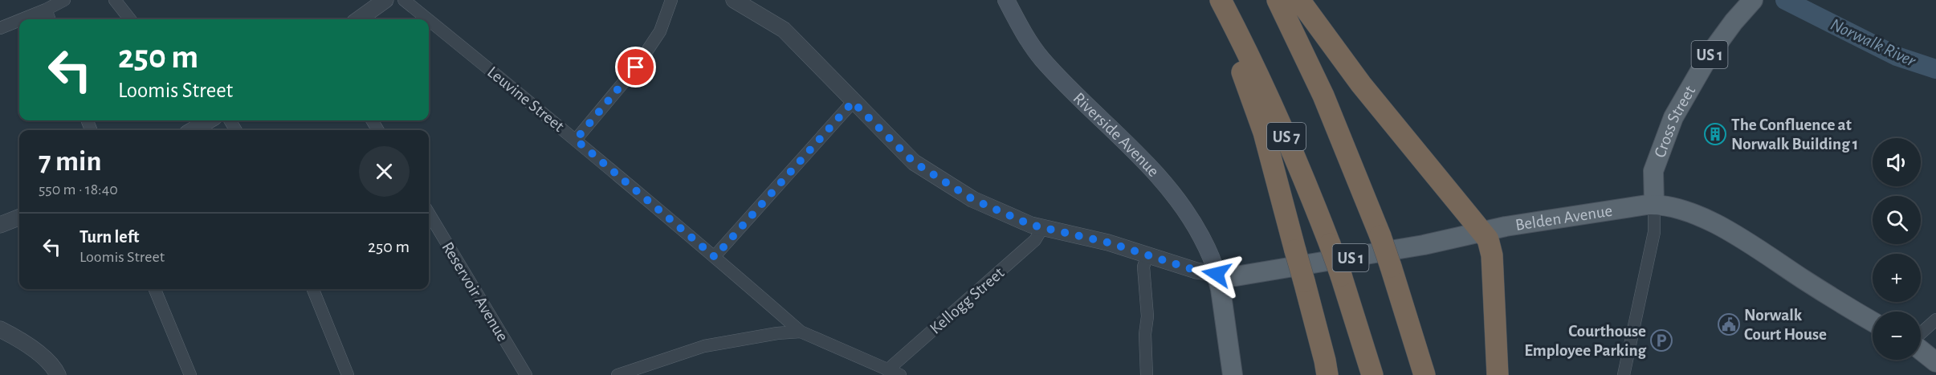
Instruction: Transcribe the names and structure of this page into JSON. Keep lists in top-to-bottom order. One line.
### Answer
{"streets":{"highway":["US 7"],"main road":["US 1","Cross Street","Riverside Avenue","Belden Avenue"],"street":["Leuvine Street","Reservoir Avenue","Kellogg Street"]},"crossings":[["Cross Street","Belden Avenue"],["Riverside Avenue","Belden Avenue"]],"water":["Norwalk River"],"places":{"building":["The Confluence at Norwalk Building 1"],"public building":["Norwalk Court House"],"parking":["Courthouse Employee Parking"]},"page":{"turn":["250 m","Loomis Street"],"heading":["7 min","550 m · 18:40"],"map_buttons":["+","−"],"list":[{"name":"Turn left","note":"Loomis Street","value":"250 m"}]}}
